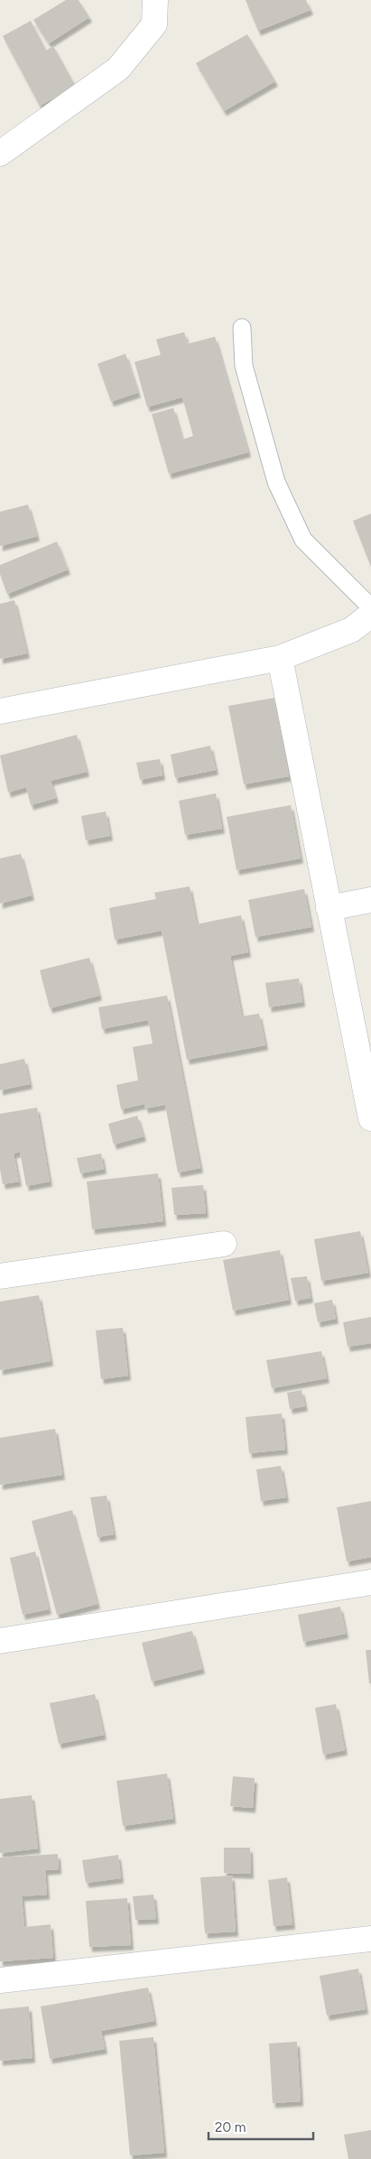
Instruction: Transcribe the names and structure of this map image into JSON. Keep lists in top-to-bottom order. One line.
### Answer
{"scale_bar":"20 m"}
